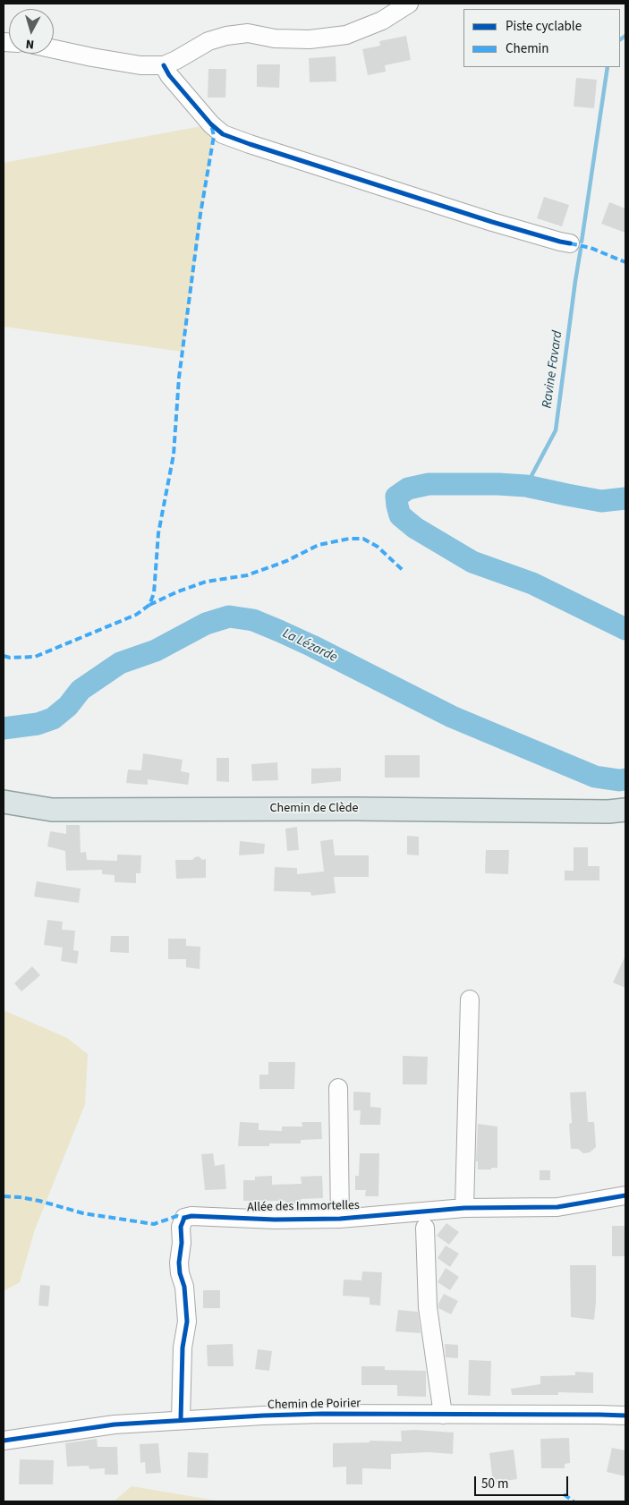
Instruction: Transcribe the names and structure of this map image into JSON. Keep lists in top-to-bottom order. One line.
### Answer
{"streets":{"main road":["Chemin de Clède"],"street":["Allée des Immortelles","Chemin de Poirier"]},"crossings":[["Allée des Immortelles","Chemin de Poirier"]],"water":["Ravine Favard","La Lézarde"],"legend":["Piste cyclable","Chemin"],"scale_bar":"50 m","north":"bottom"}
